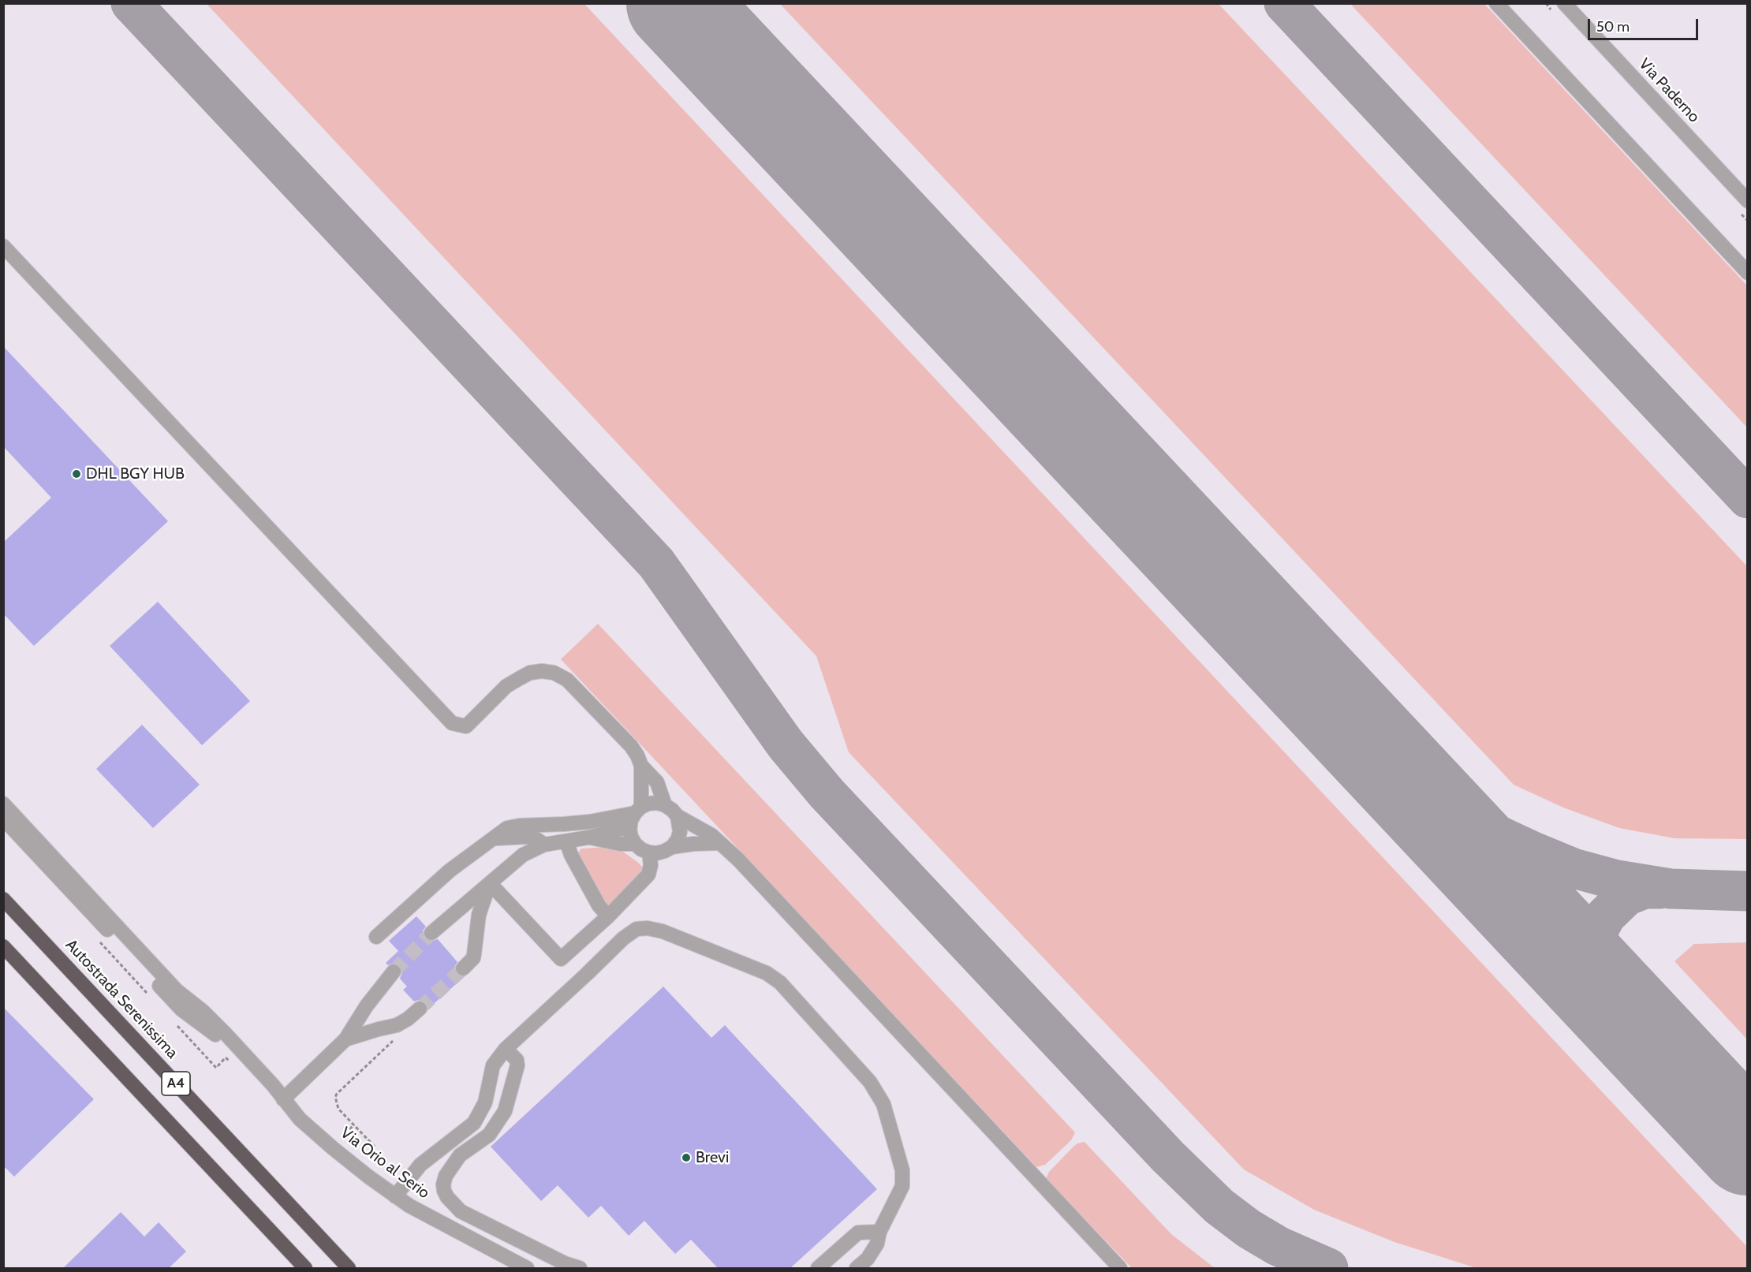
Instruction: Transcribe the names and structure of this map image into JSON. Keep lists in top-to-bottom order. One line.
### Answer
{"streets":{"highway":["Autostrada Serenissima","A4"],"street":["Via Paderno","Via Orio al Serio"]},"places":["DHL BGY HUB","Brevi"],"scale_bar":"50 m"}
